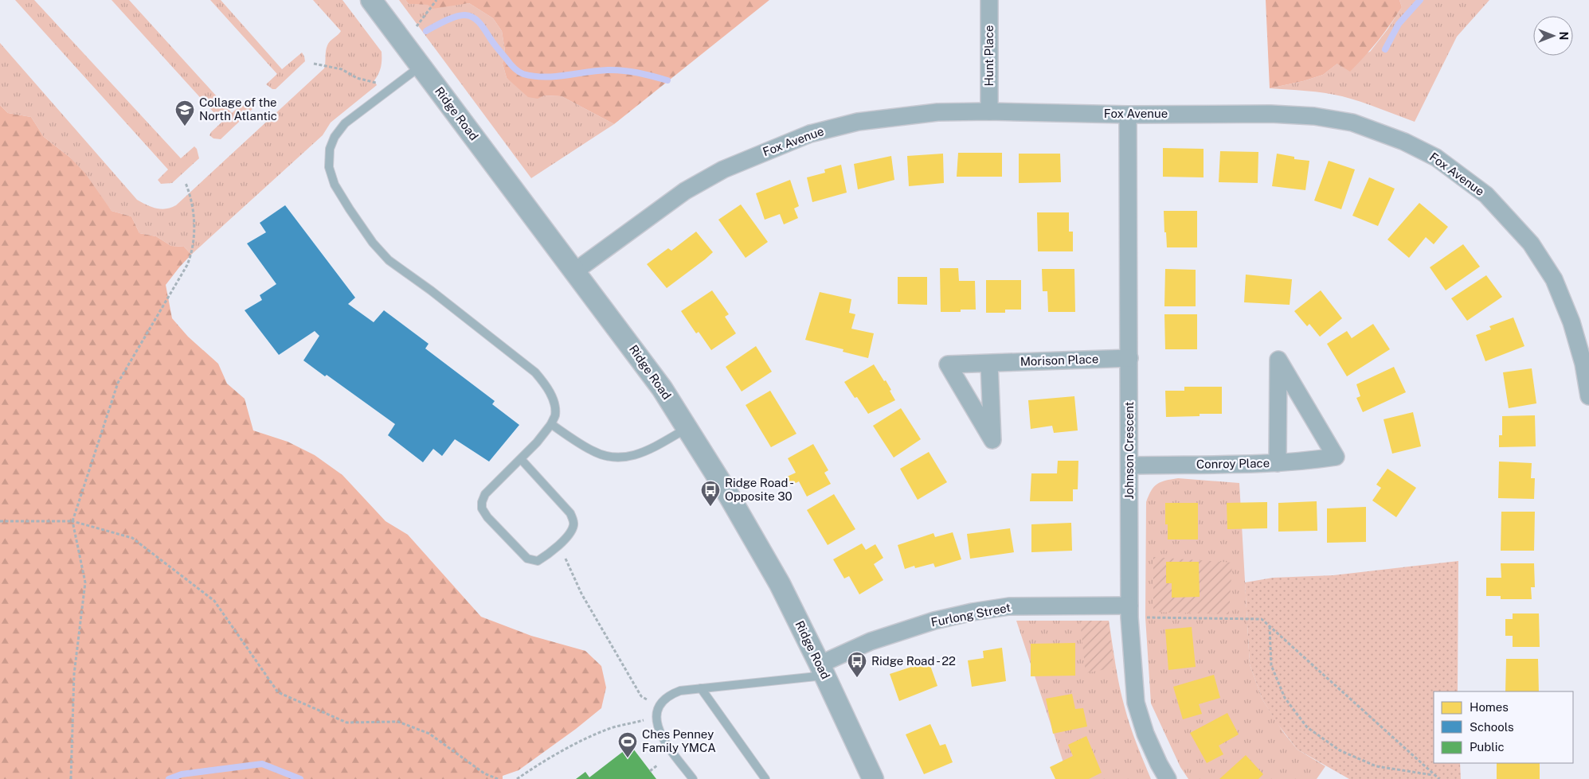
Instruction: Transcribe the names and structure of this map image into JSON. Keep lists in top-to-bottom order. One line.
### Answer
{"streets":{"street":["Hunt Place","Ridge Road","Fox Avenue","Morison Place","Johnson Crescent","Conroy Place","Furlong Street"]},"crossings":[["Hunt Place","Fox Avenue"],["Ridge Road","Fox Avenue"],["Ridge Road","Furlong Street"],["Fox Avenue","Johnson Crescent"],["Morison Place","Johnson Crescent"],["Johnson Crescent","Conroy Place"],["Johnson Crescent","Furlong Street"]],"places":{"school or university":["Collage of the North Atlantic"],"bus stop":["Ridge Road - Opposite 30","Ridge Road - 22"],"sports":["Ches Penney Family YMCA"]},"legend":["Homes","Schools","Public"],"north":"right"}
